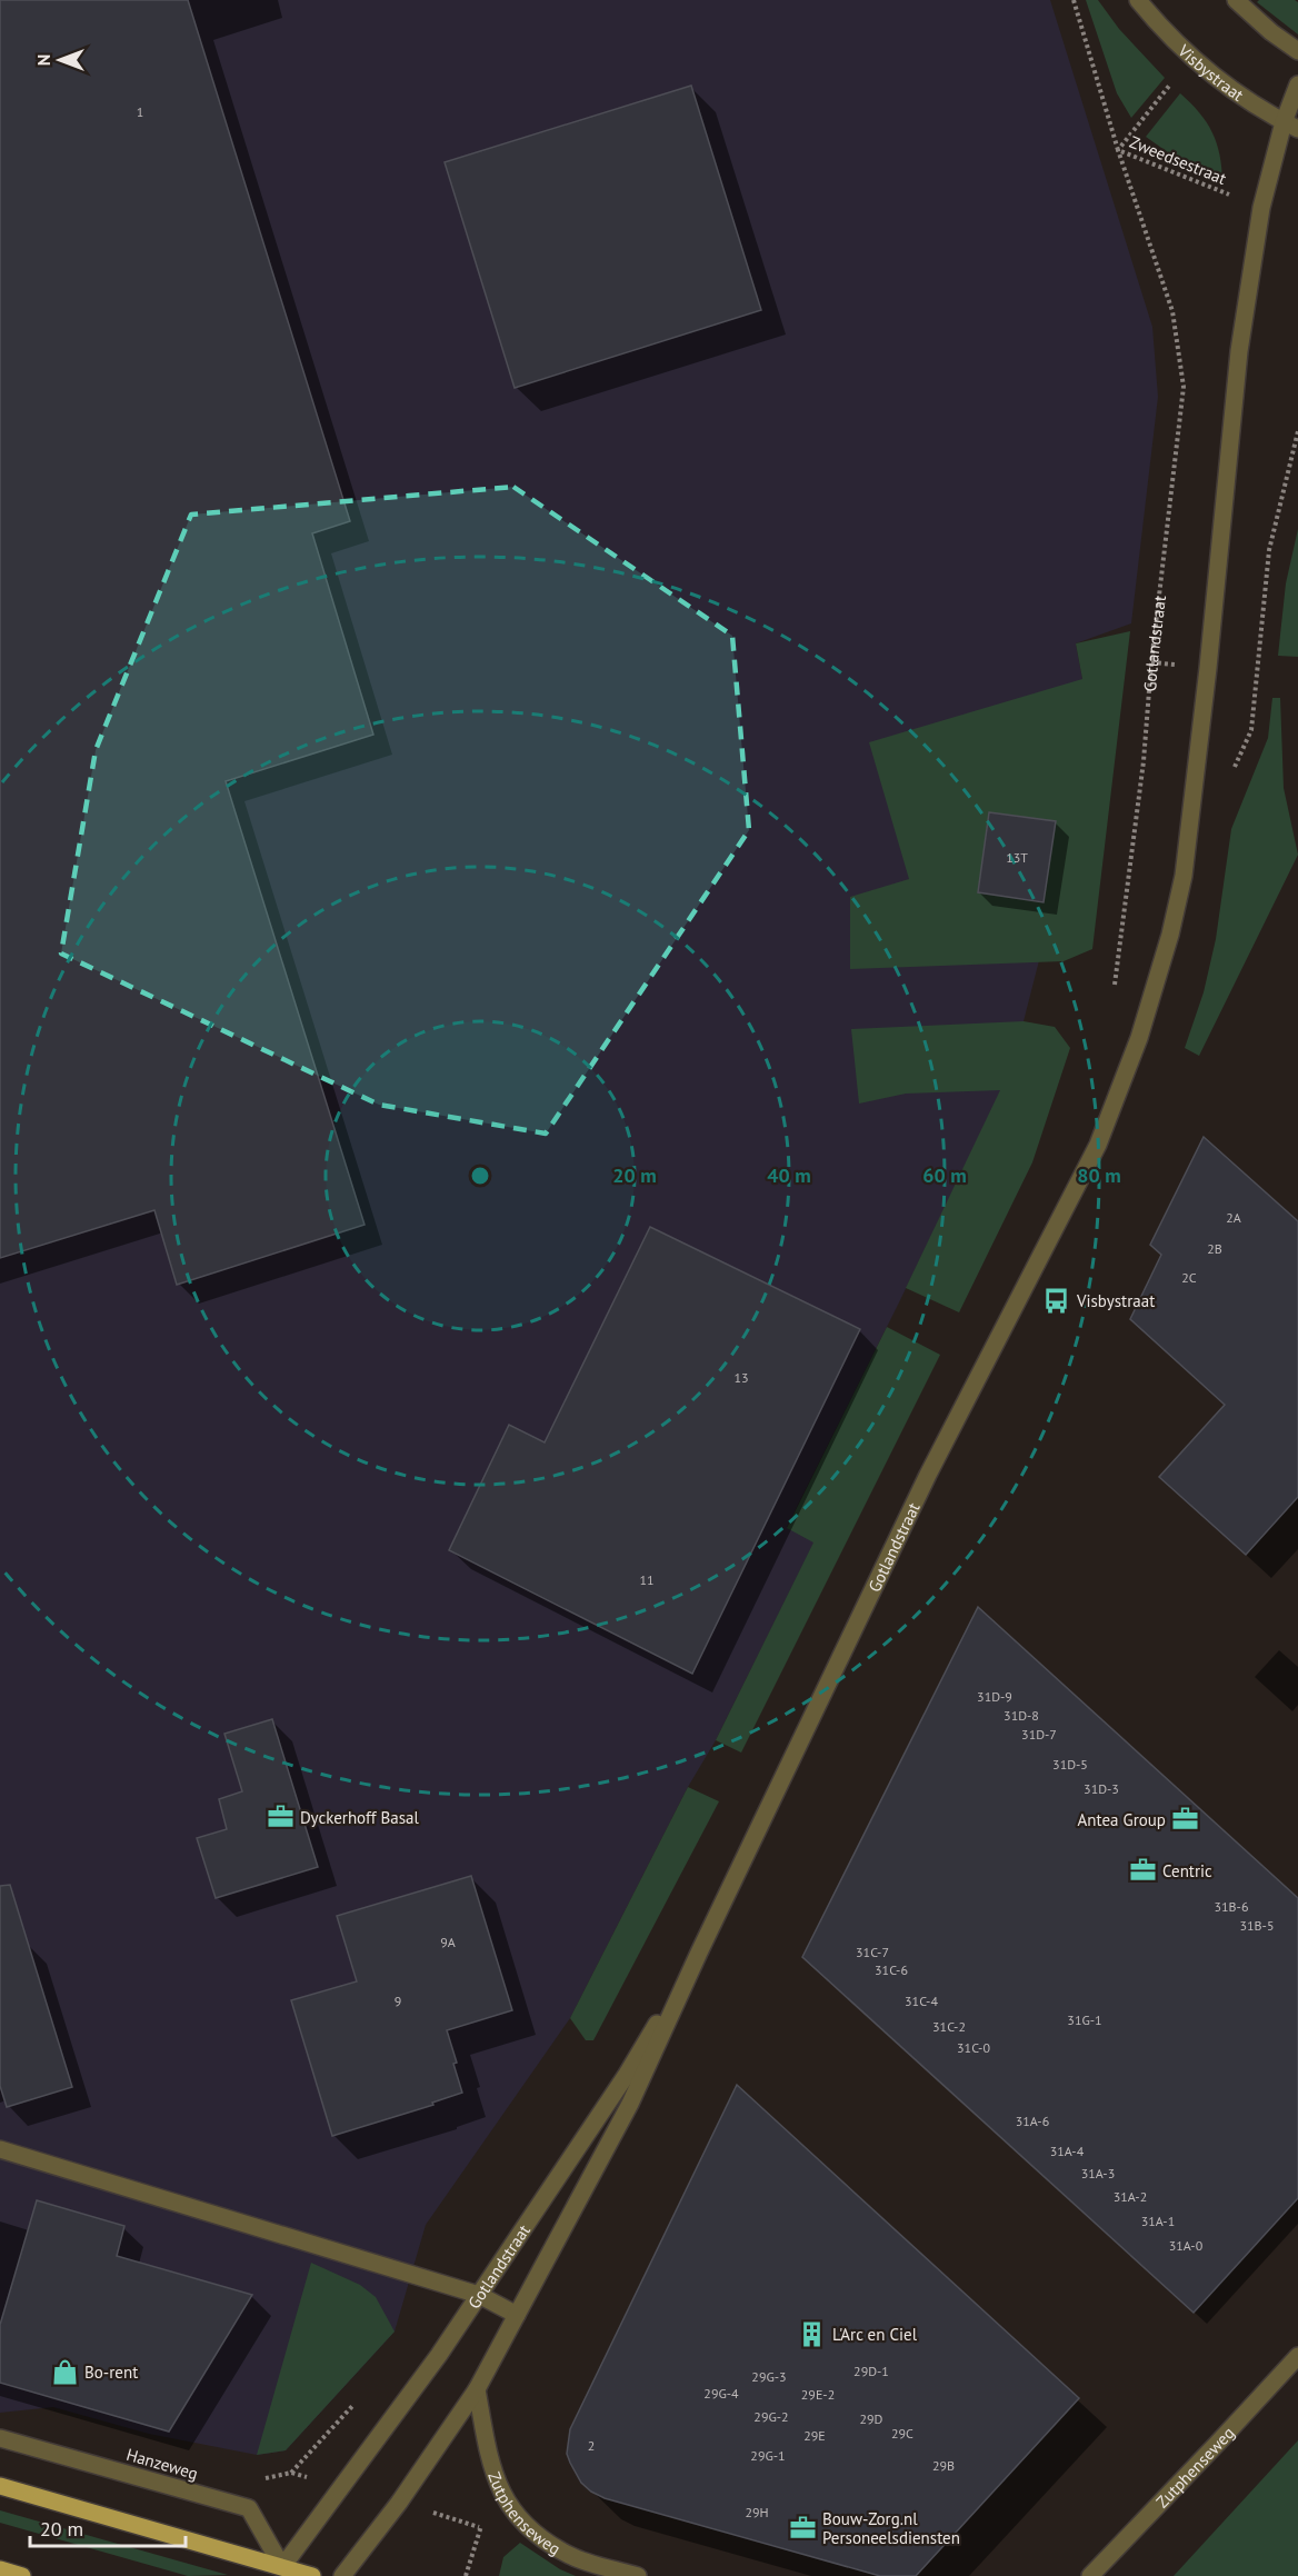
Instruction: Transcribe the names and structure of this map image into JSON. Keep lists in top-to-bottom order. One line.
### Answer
{"streets":{"street":["Visbystraat","Gotlandstraat","Hanzeweg","Zutphenseweg"],"path":["Zweedsestraat"]},"crossings":[["Visbystraat","Gotlandstraat"],["Zweedsestraat","Gotlandstraat"],["Gotlandstraat","Hanzeweg"],["Gotlandstraat","Zutphenseweg"]],"places":{"bus stop":["Visbystraat"],"office":["Dyckerhoff Basal","Antea Group","Centric","Bouw-Zorg.nl Personeelsdiensten"],"building":["L'Arc en Ciel"],"shop":["Bo-rent"]},"house_numbers":["1","13T","2A","2B","2C","13","11","31D-9","31D-8","31D-7","31D-5","31D-3","31B-6","31B-5","9A","31C-7","31C-6","9","31C-4","31G-1","31C-2","31C-0","31A-6","31A-4","31A-3","31A-2","31A-1","31A-0","29D-1","29G-3","29G-4","29E-2","29G-2","29D","29C","29E","2","29G-1","29B","29H"],"scale_bar":"20 m","north":"left","rings":["20 m","40 m","60 m","80 m"]}
